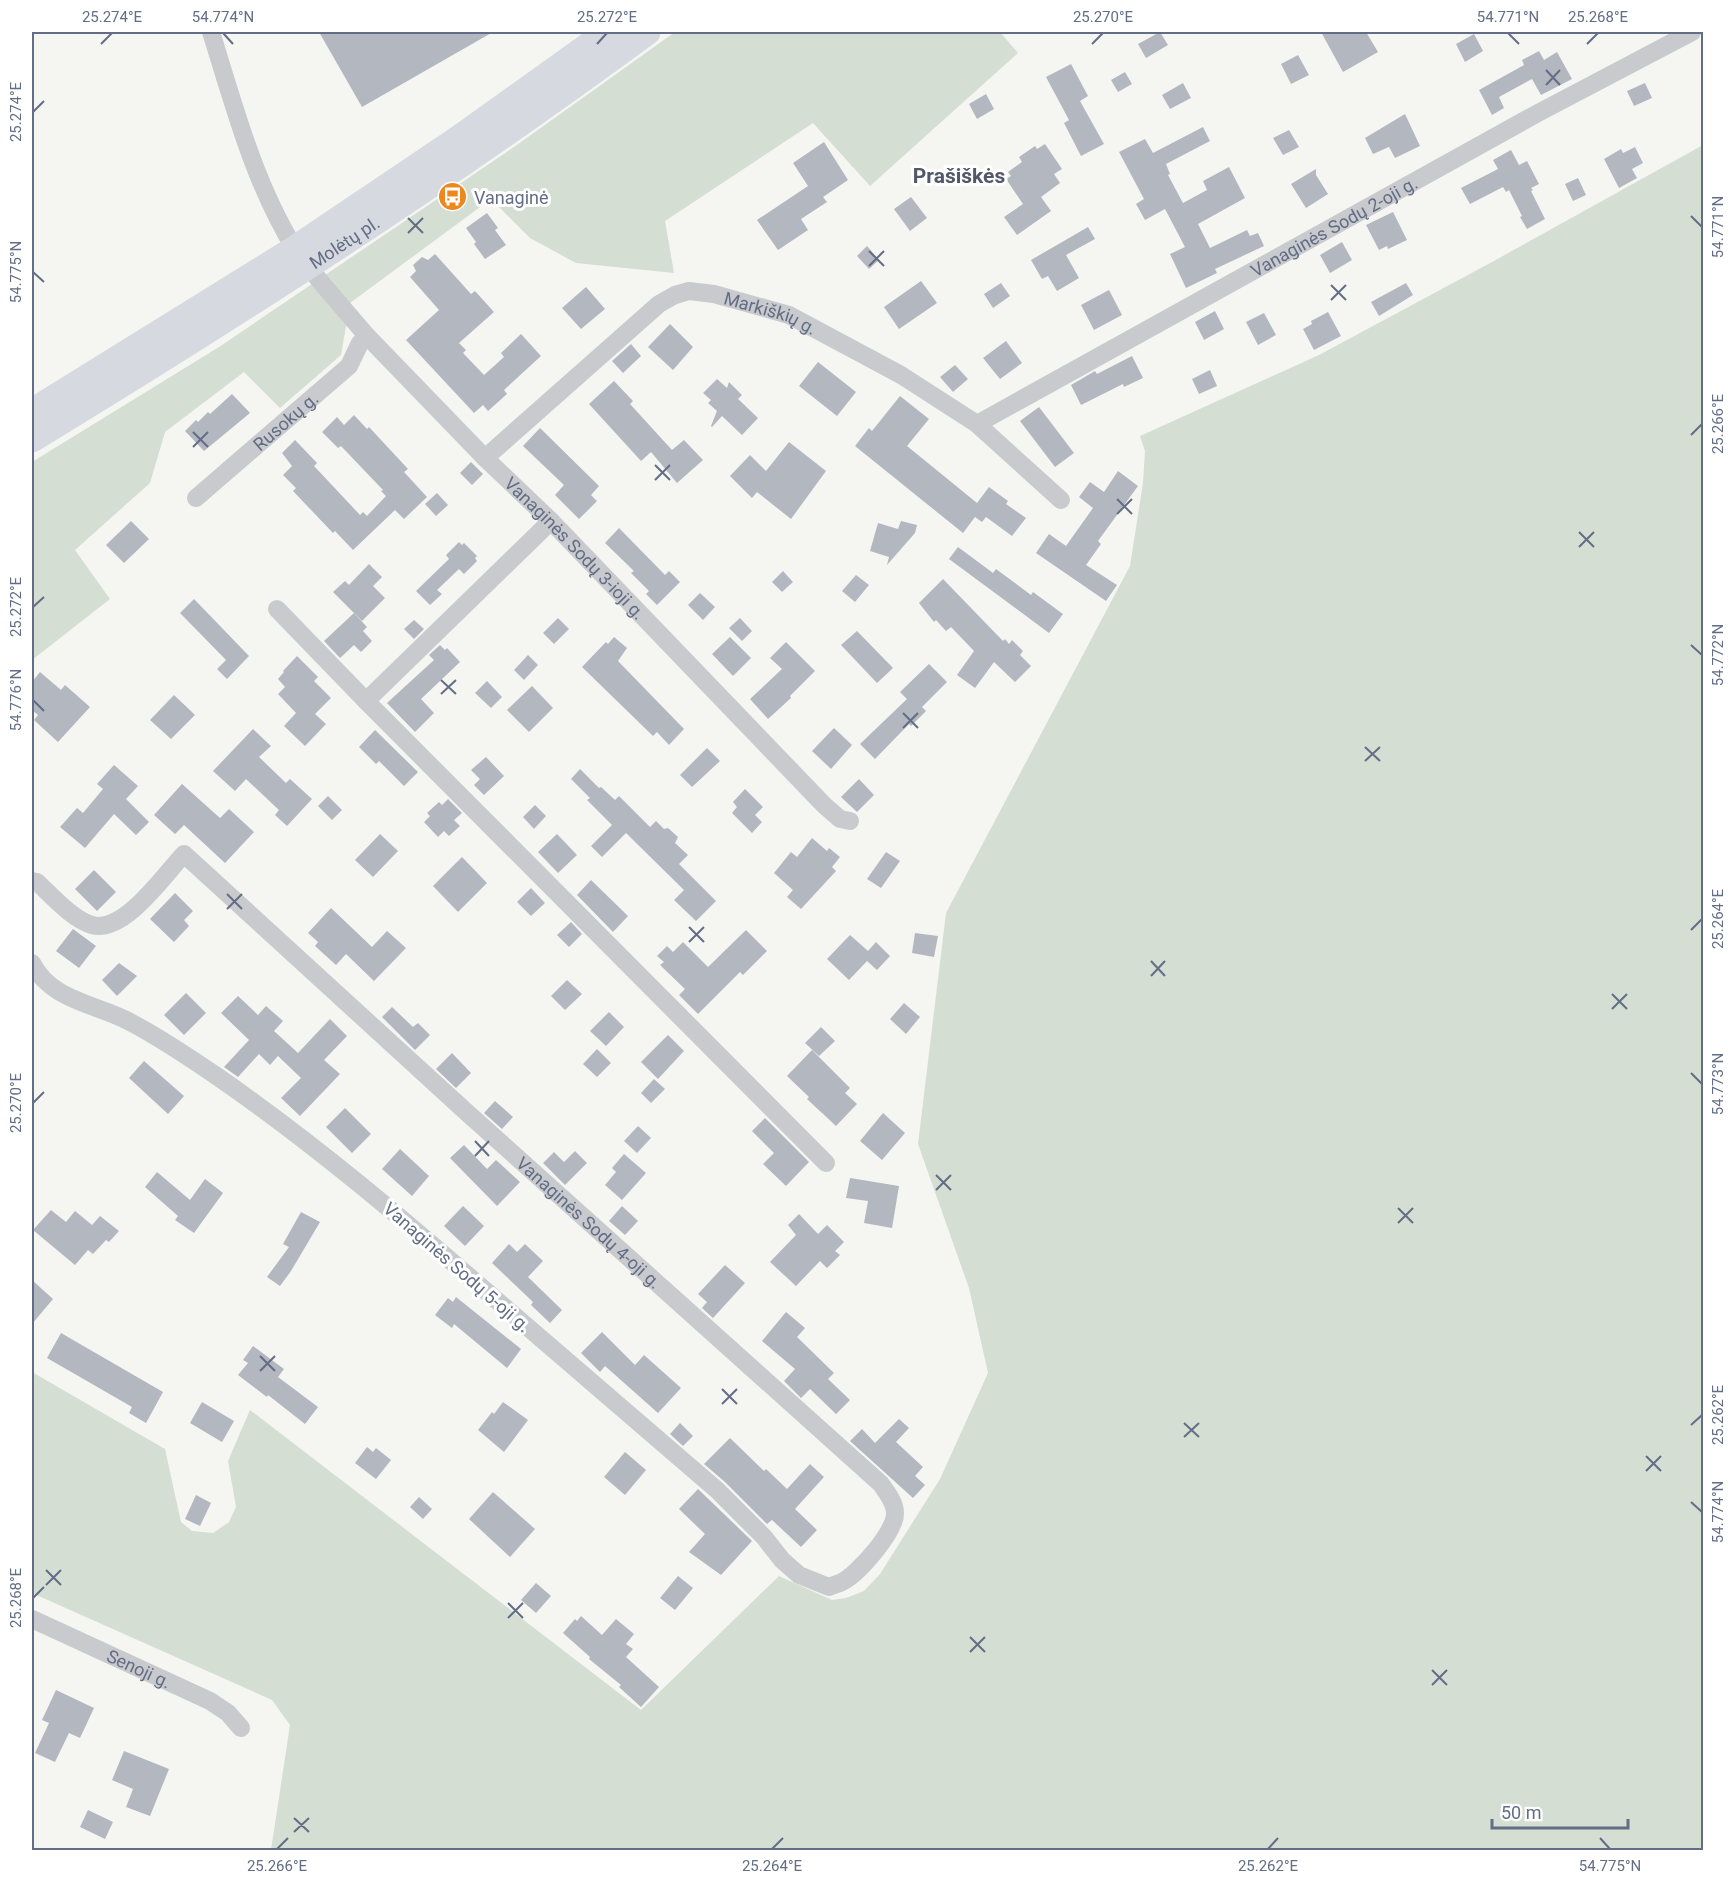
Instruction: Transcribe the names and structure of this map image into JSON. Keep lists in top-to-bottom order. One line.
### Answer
{"streets":{"highway":["Molėtų pl."],"street":["Vanaginės Sodų 2-oji g.","Markiškių g.","Rusokų g.","Vanaginės Sodų 3-ioji g.","Vanaginės Sodų 4-oji g.","Vanaginės Sodų 5-oji g.","Senoji g."]},"crossings":[["Vanaginės Sodų 2-oji g.","Markiškių g."],["Molėtų pl.","Vanaginės Sodų 3-ioji g."],["Markiškių g.","Vanaginės Sodų 3-ioji g."],["Rusokų g.","Vanaginės Sodų 3-ioji g."],["Vanaginės Sodų 4-oji g.","Vanaginės Sodų 5-oji g."]],"districts":["Prašiškės"],"places":{"bus stop":["Vanaginė"]},"scale_bar":"50 m","coordinates":["25.274°E","54.774°N","25.272°E","25.270°E","54.771°N","25.268°E","54.775°N","25.266°E","54.772°N","54.776°N","25.264°E","54.773°N","25.262°E"]}
